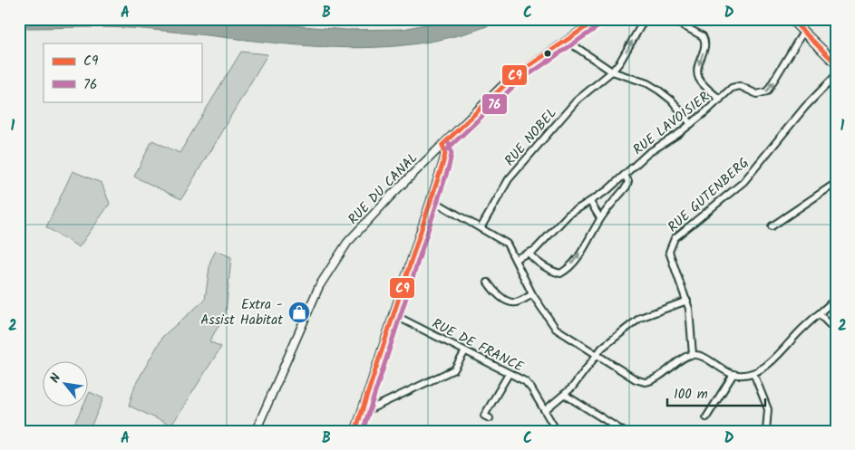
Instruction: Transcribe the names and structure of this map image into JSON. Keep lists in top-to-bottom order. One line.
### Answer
{"streets":{"street":["RUE LAVOISIER","RUE NOBEL","RUE DU CANAL","RUE GUTENBERG","RUE DE FRANCE"]},"places":{"shop":["Extra - Assist Habitat"]},"lines":["transit line C9","transit line 76"],"legend":["C9","76"],"scale_bar":"100 m","north":"top left","grid":{"columns":["A","B","C","D"],"rows":["1","2"]}}
